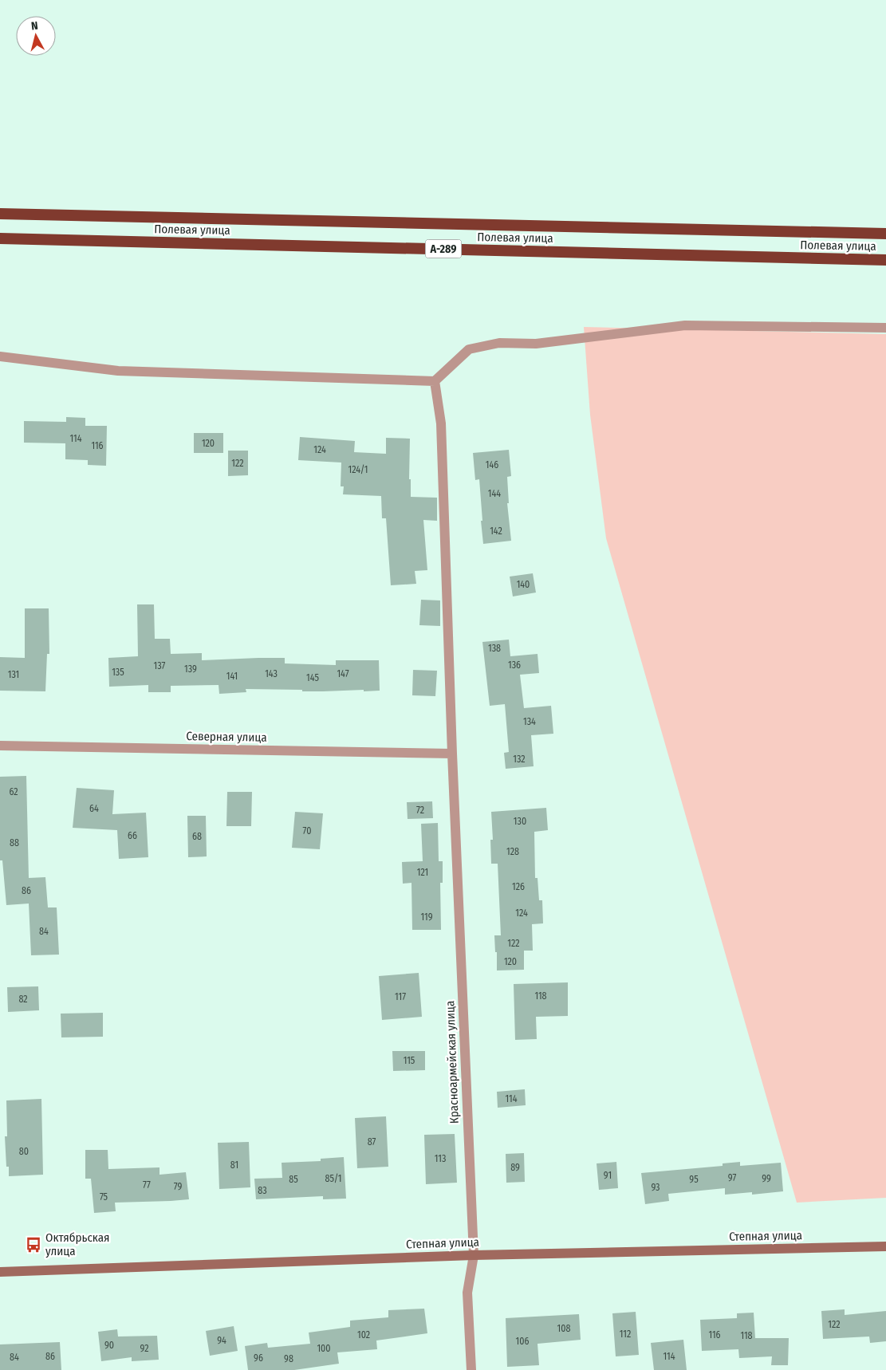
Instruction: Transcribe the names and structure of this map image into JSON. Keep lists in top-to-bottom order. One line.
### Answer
{"streets":{"highway":["Полевая улица","А-289"],"main road":["Степная улица"],"street":["Северная улица","Красноармейская улица"]},"crossings":[["Северная улица","Красноармейская улица"],["Красноармейская улица","Степная улица"]],"places":{"bus stop":["Октябрьская улица"]},"house_numbers":["114","120","116","124","122","146","124/1","144","142","140","138","136","137","139","135","143","147","131","141","145","134","132","62","64","72","130","70","66","68","88","128","121","126","86","124","119","84","122","120","118","117","82","115","114","87","80","113","81","89","91","97","85/1","99","85","95","77","79","93","83","75","122","108","112","102","116","118","94","106","90","92","100","86","114","84","96","98"],"north":"top"}
